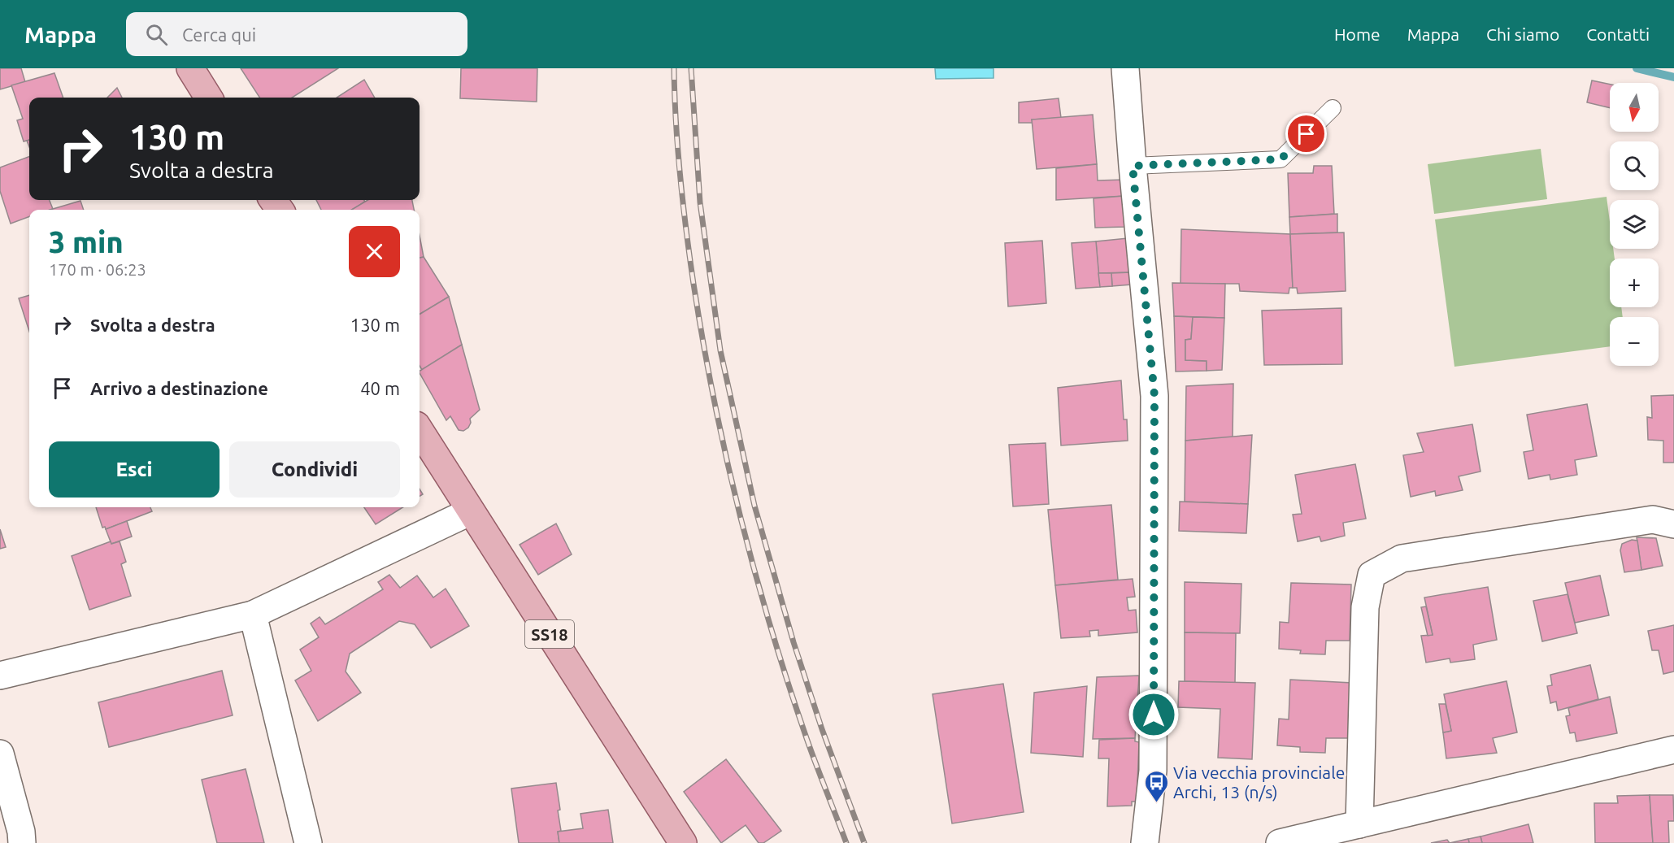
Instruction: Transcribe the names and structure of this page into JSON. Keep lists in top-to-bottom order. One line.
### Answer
{"streets":{"main road":["SS18"]},"places":{"bus stop":["Via vecchia provinciale Archi, 13 (n/s)"]},"north":"bottom","page":{"header":"Mappa","search":"Cerca qui","nav":["Home","Mappa","Chi siamo","Contatti"],"map_buttons":["+","−"],"turn":["130 m","Svolta a destra"],"heading":["3 min","170 m · 06:23"],"list":[{"name":"Svolta a destra","value":"130 m"},{"name":"Arrivo a destinazione","value":"40 m"}],"buttons":["Esci","Condividi"]}}
